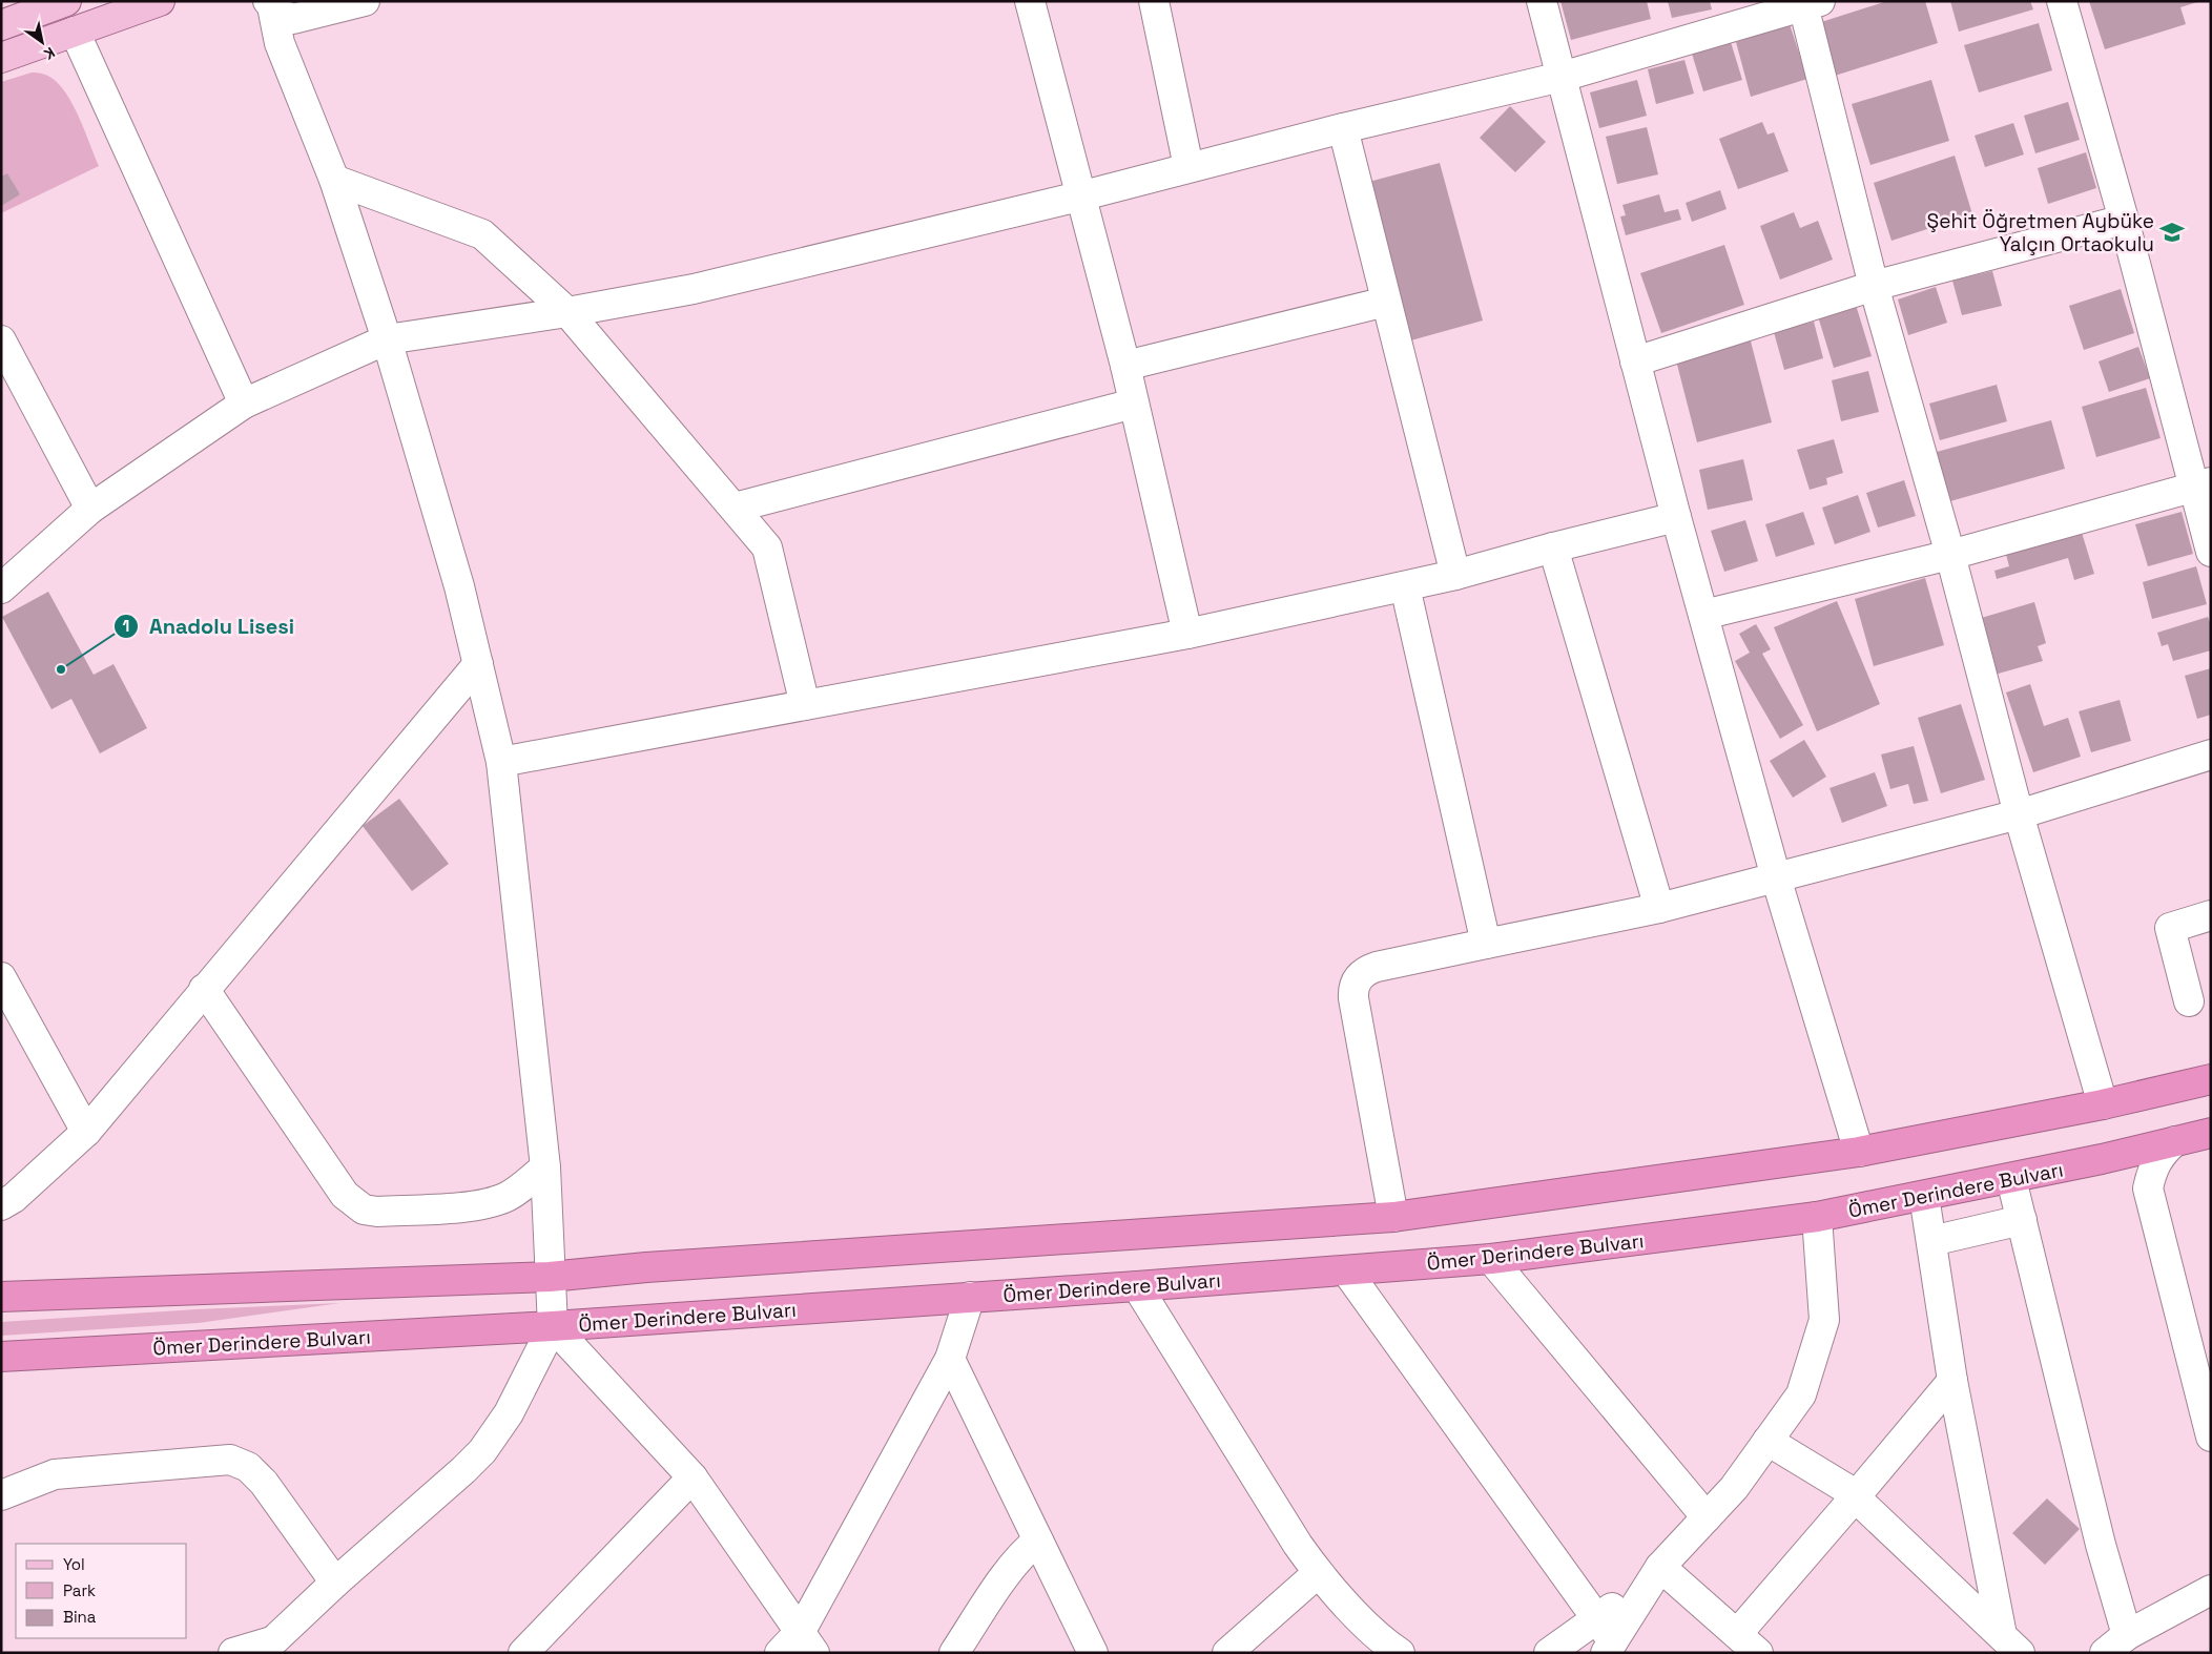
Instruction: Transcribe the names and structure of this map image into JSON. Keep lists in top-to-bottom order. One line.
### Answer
{"streets":{"highway":["Ömer Derindere Bulvarı"]},"places":{"school or university":["Şehit Öğretmen Aybüke Yalçın Ortaokulu"],"other":["Anadolu Lisesi"]},"legend":["Yol","Park","Bina"],"north":"bottom right"}
